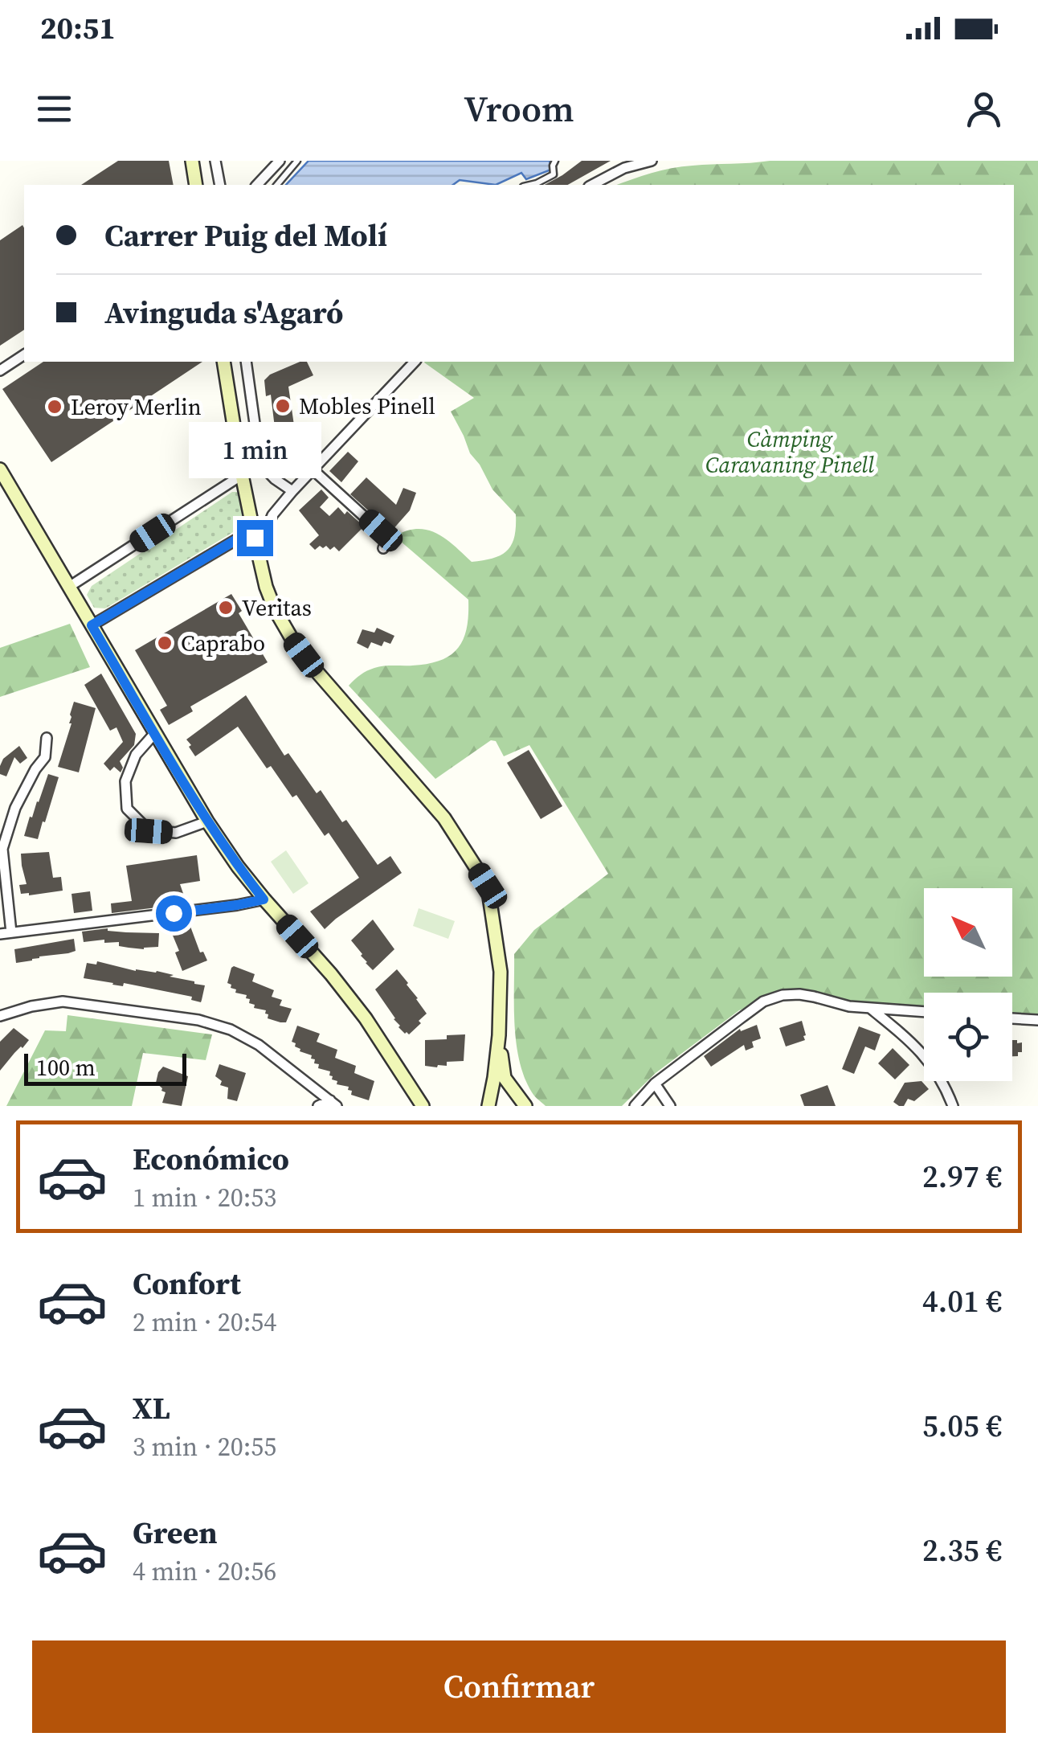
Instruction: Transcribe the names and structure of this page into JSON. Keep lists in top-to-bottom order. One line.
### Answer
{"parks":["Càmping Caravaning Pinell"],"places":["Mobles Pinell","Leroy Merlin","Veritas","Caprabo"],"scale_bar":"100 m","north":"top left","page":{"status":"20:51","header":"Vroom","banner":["Carrer Puig del Molí","Avinguda s'Agaró"],"bubble":"1 min","scale":"100 m","list":[{"name":"Económico","note":"1 min · 20:53","value":"2.97 €"},{"name":"Confort","note":"2 min · 20:54","value":"4.01 €"},{"name":"XL","note":"3 min · 20:55","value":"5.05 €"},{"name":"Green","note":"4 min · 20:56","value":"2.35 €"}],"buttons":"Confirmar"}}
